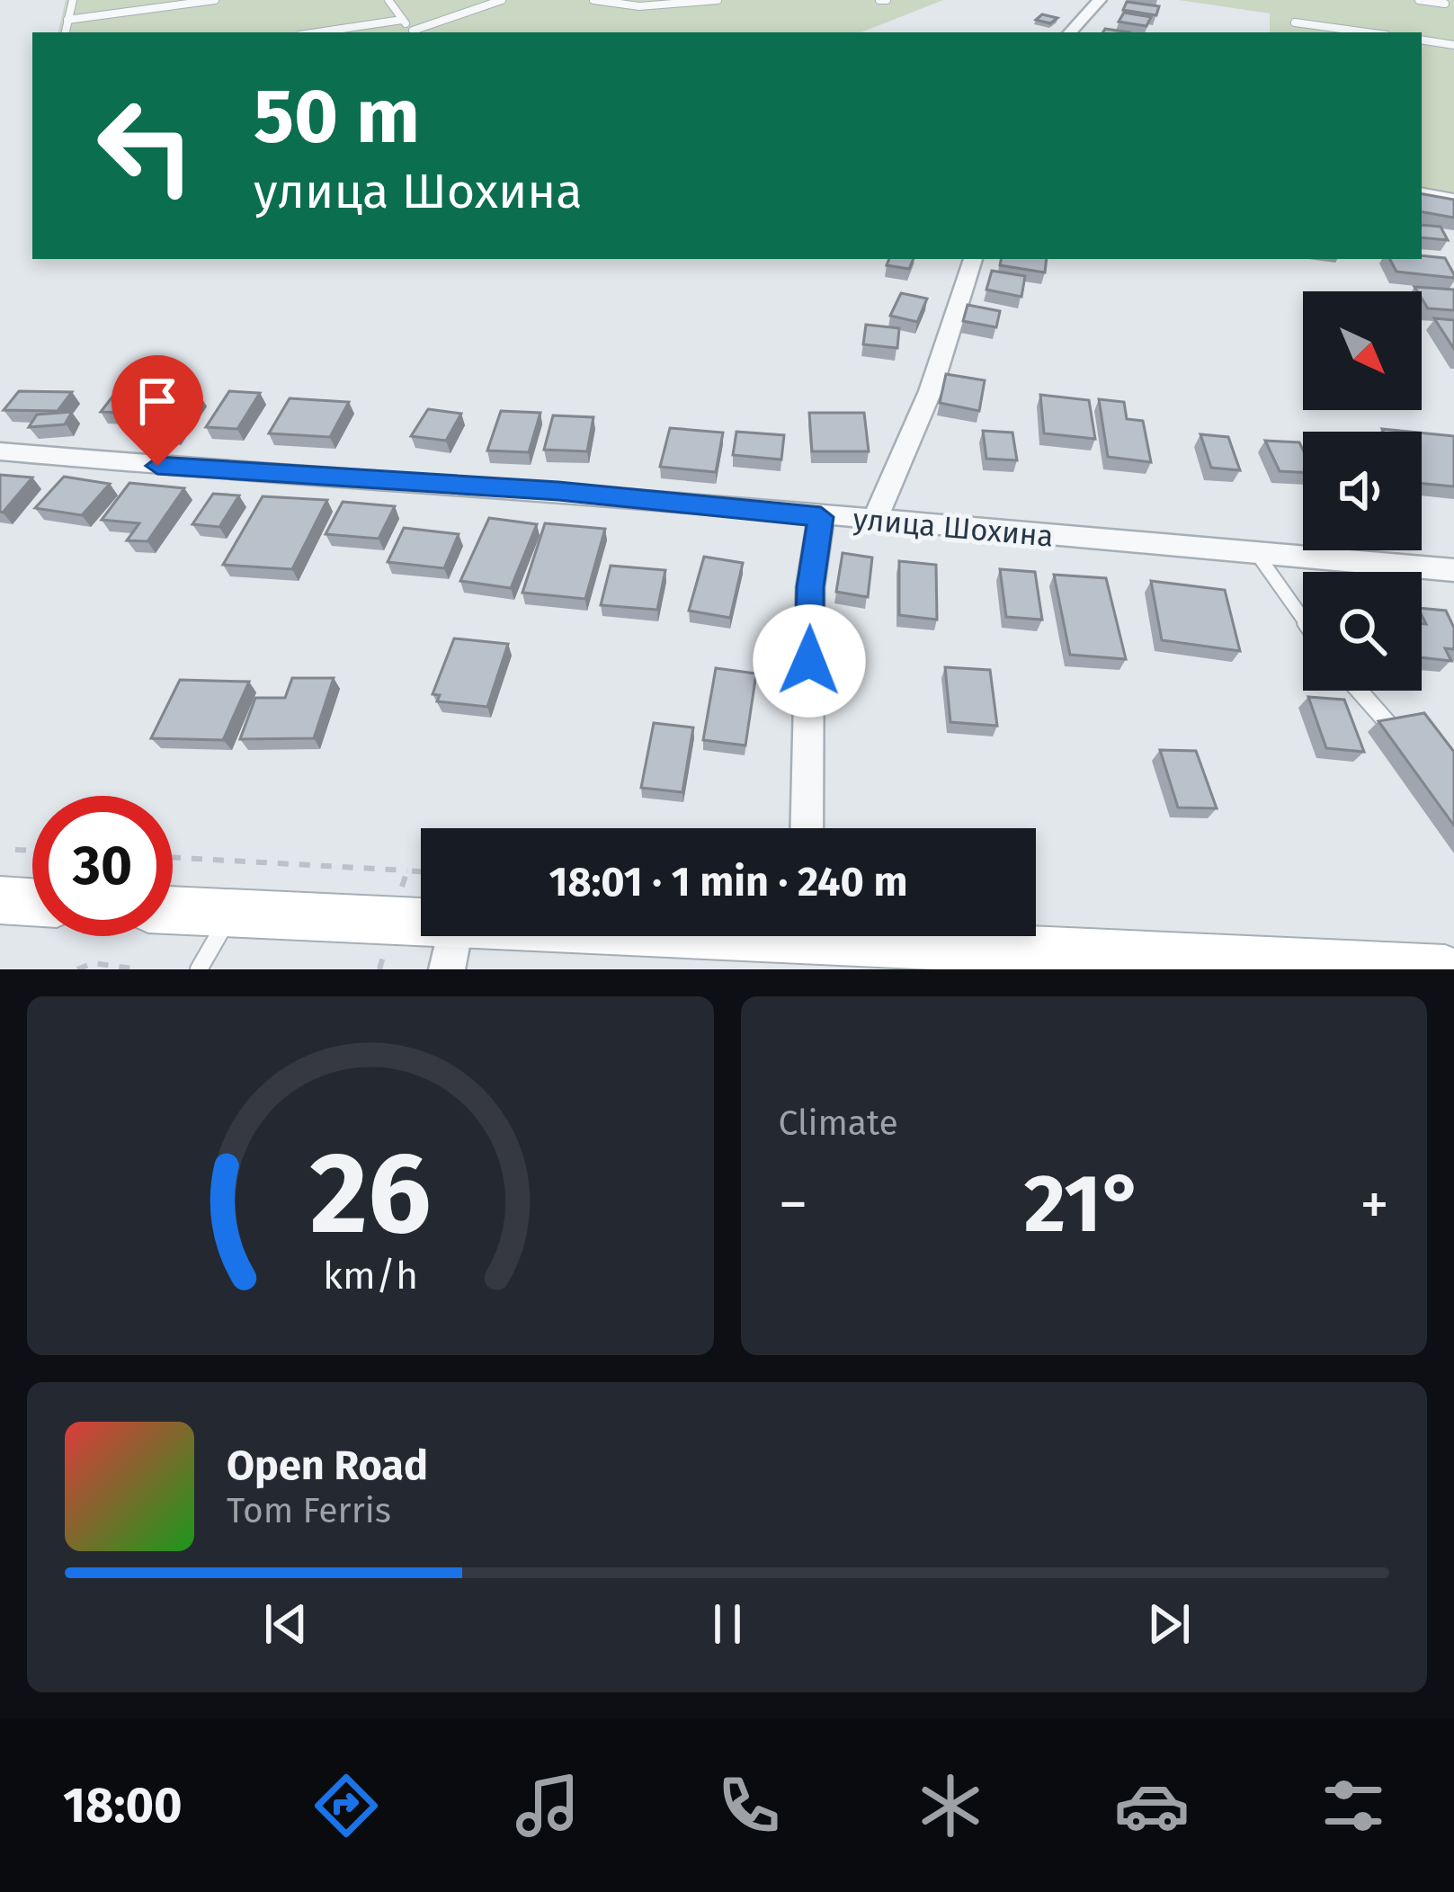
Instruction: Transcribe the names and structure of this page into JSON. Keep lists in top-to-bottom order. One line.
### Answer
{"streets":{"street":["улица Шохина"]},"north":"bottom right","page":{"turn":["50 m","улица Шохина"],"limit":"30","trip":"18:01 · 1 min · 240 m","tile":"Climate","heat":["−","21°","+"],"song":["Open Road","Tom Ferris"],"tabs":"18:00","gauge":["26","km/h"]}}
